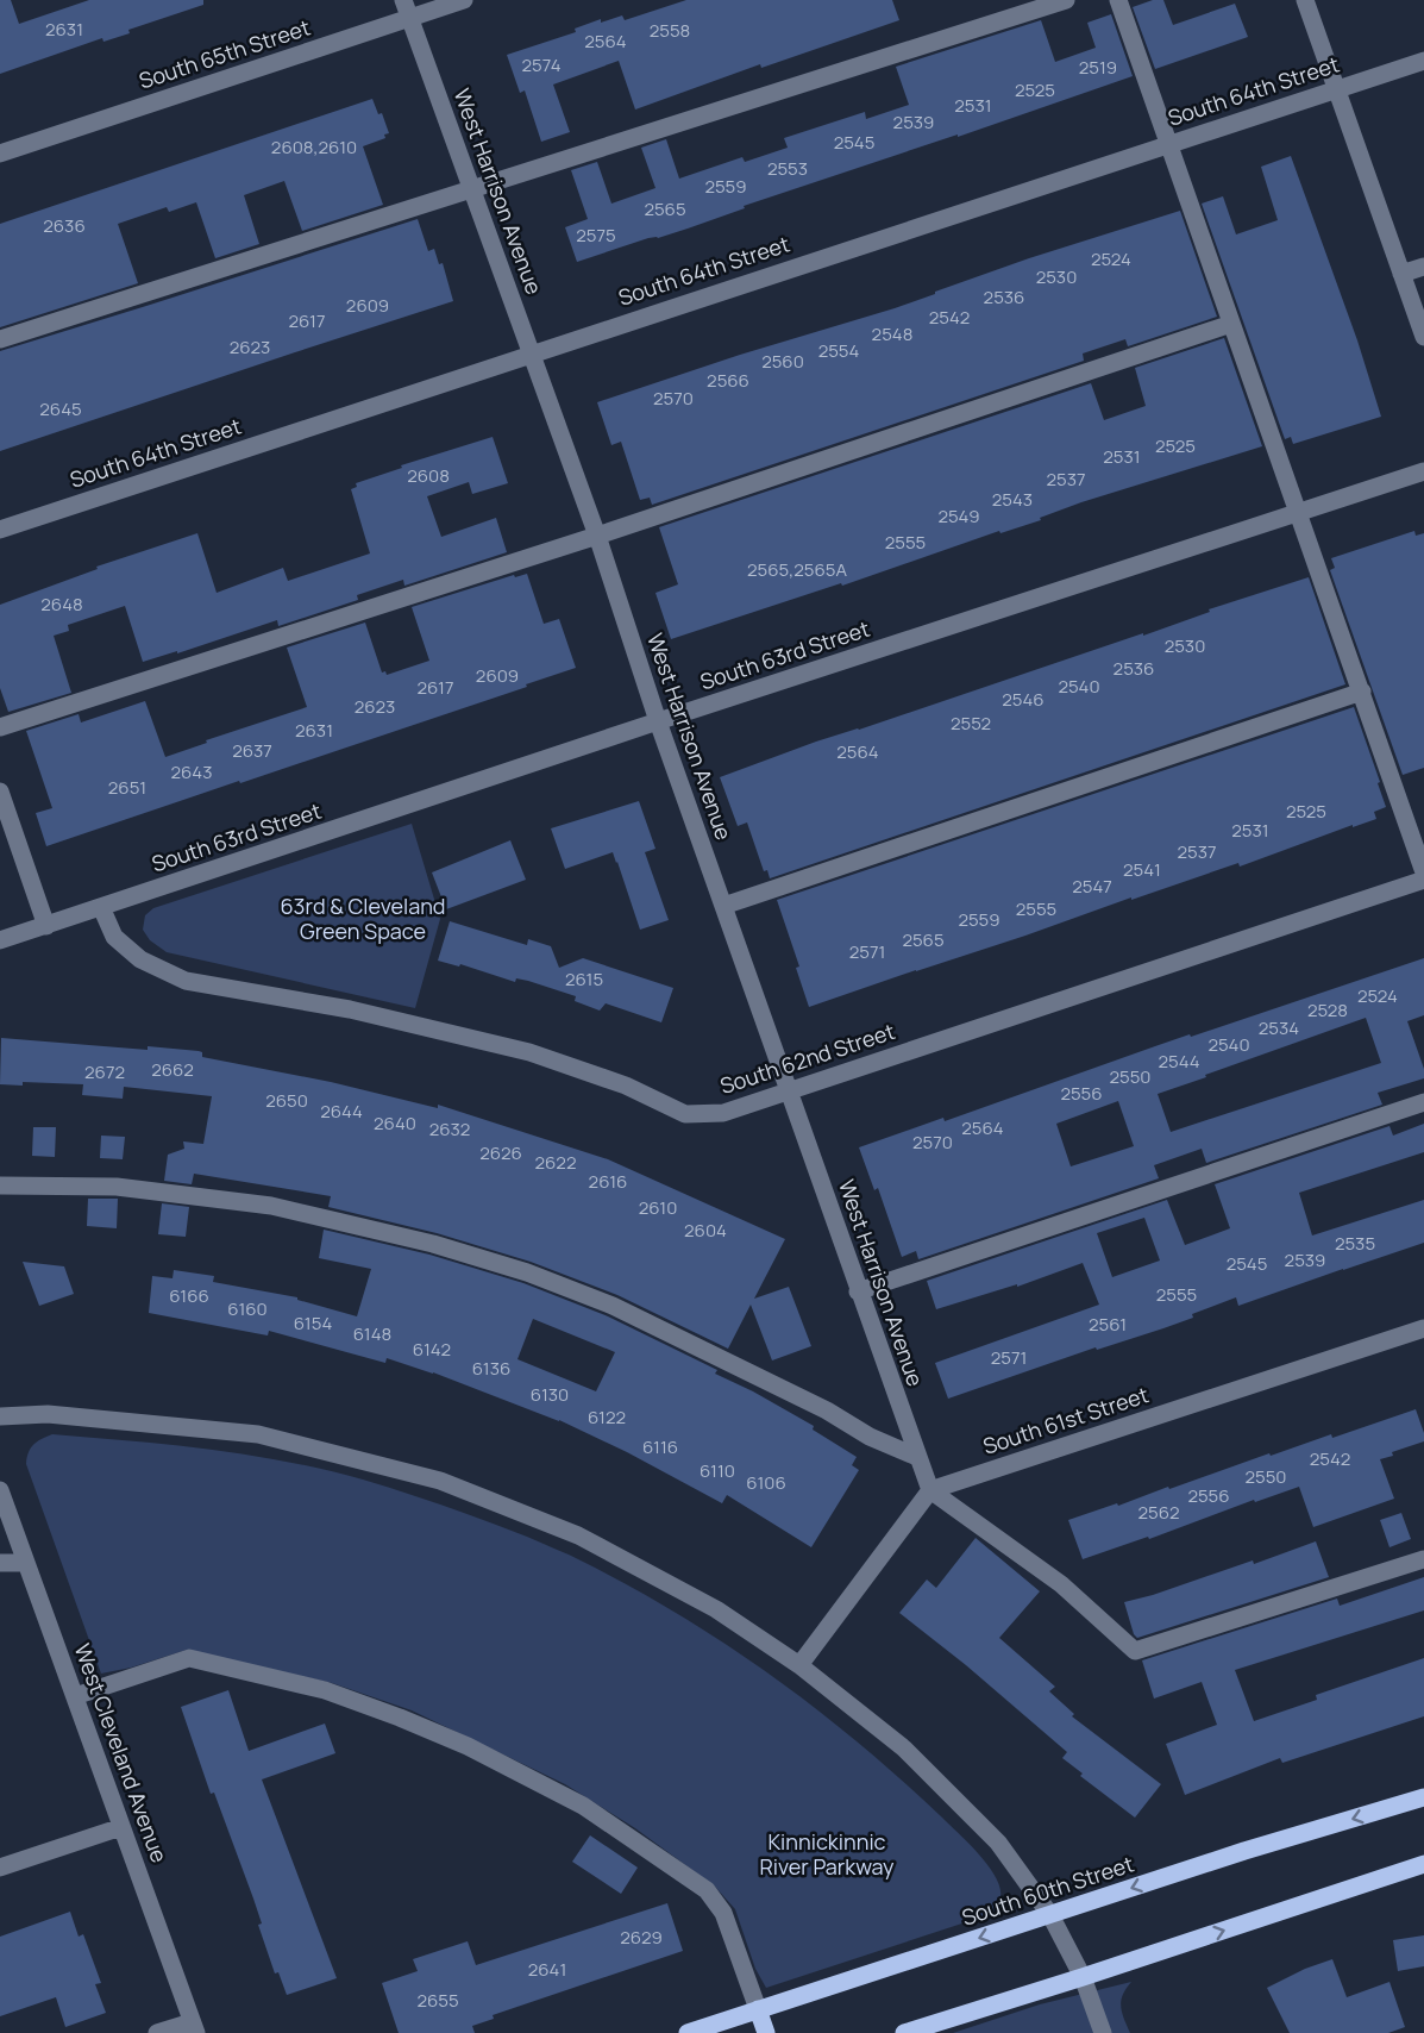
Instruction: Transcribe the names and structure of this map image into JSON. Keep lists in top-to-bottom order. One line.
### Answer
{"streets":{"main road":["South 60th Street"],"street":["South 65th Street","South 64th Street","West Harrison Avenue","South 63rd Street","South 62nd Street","South 61st Street","West Cleveland Avenue"]},"crossings":[["South 65th Street","West Harrison Avenue"],["South 64th Street","West Harrison Avenue"],["West Harrison Avenue","South 63rd Street"],["West Harrison Avenue","South 62nd Street"],["West Harrison Avenue","South 61st Street"],["South 63rd Street","South 62nd Street"]],"parks":["63rd & Cleveland Green Space","Kinnickinnic River Parkway"],"house_numbers":["2631","2558","2564","2574","2519","2525","2531","2539","2545","2608,2610","2553","2559","2565","2636","2575","2524","2530","2536","2609","2542","2617","2548","2623","2554","2560","2566","2570","2645","2525","2531","2608","2537","2543","2549","2555","2565,2565A","2648","2530","2536","2609","2540","2617","2546","2623","2552","2631","2637","2564","2643","2651","2525","2531","2537","2541","2547","2555","2559","2565","2571","2615","2524","2528","2534","2540","2544","2662","2672","2550","2556","2650","2644","2640","2564","2632","2570","2626","2622","2616","2610","2604","2535","2539","2545","2555","6166","6160","6154","2561","6148","6142","2571","6136","6130","6122","6116","2542","6110","2550","6106","2556","2562","2629","2641","2655"]}
